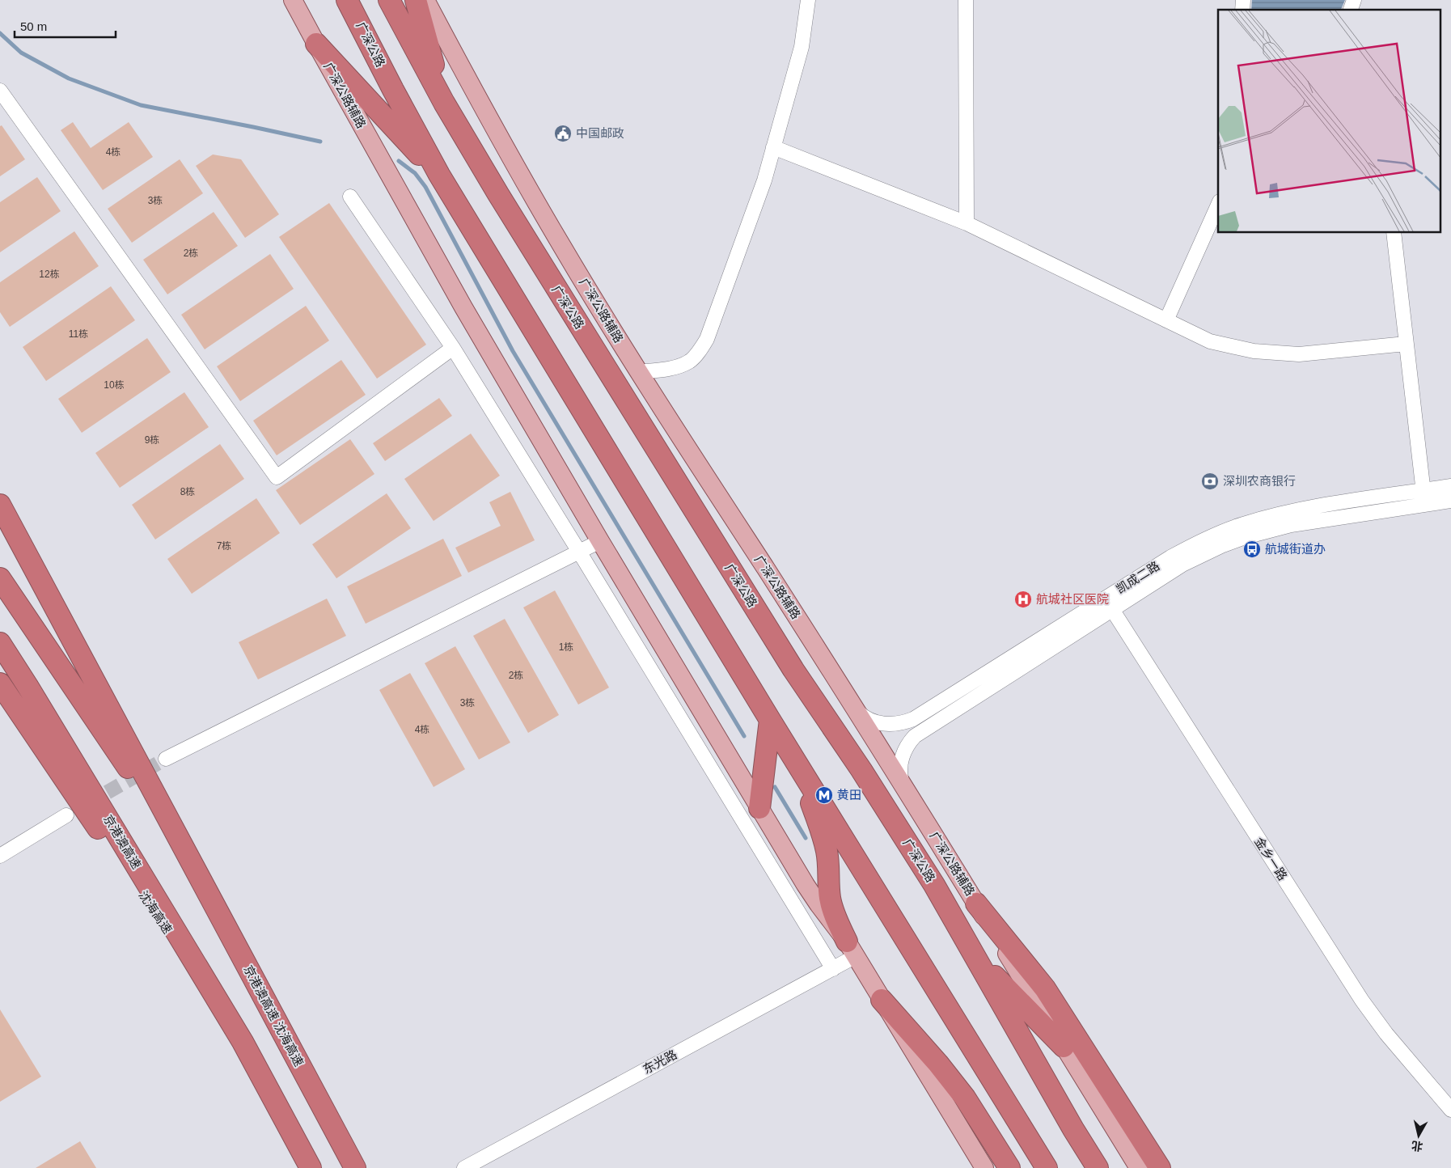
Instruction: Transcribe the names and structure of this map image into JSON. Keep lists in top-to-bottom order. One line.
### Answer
{"streets":{"highway":["广深公路","京港澳高速","沈海高速","京港澳高速 沈海高速"],"main road":["广深公路辅路"],"street":["凯成二路","金乡一路","东光路"]},"crossings":[["广深公路辅路","凯成二路"],["广深公路辅路","东光路"],["凯成二路","金乡一路"],["京港澳高速","沈海高速"]],"places":{"public building":["中国邮政"],"bank":["深圳农商银行"],"bus stop":["航城街道办"],"hospital":["航城社区医院"],"metro station":["黄田"]},"house_numbers":["4栋","3栋","2栋","12栋","11栋","10栋","9栋","8栋","7栋","1栋","2栋","3栋","4栋"],"scale_bar":"50 m","north":"bottom"}
